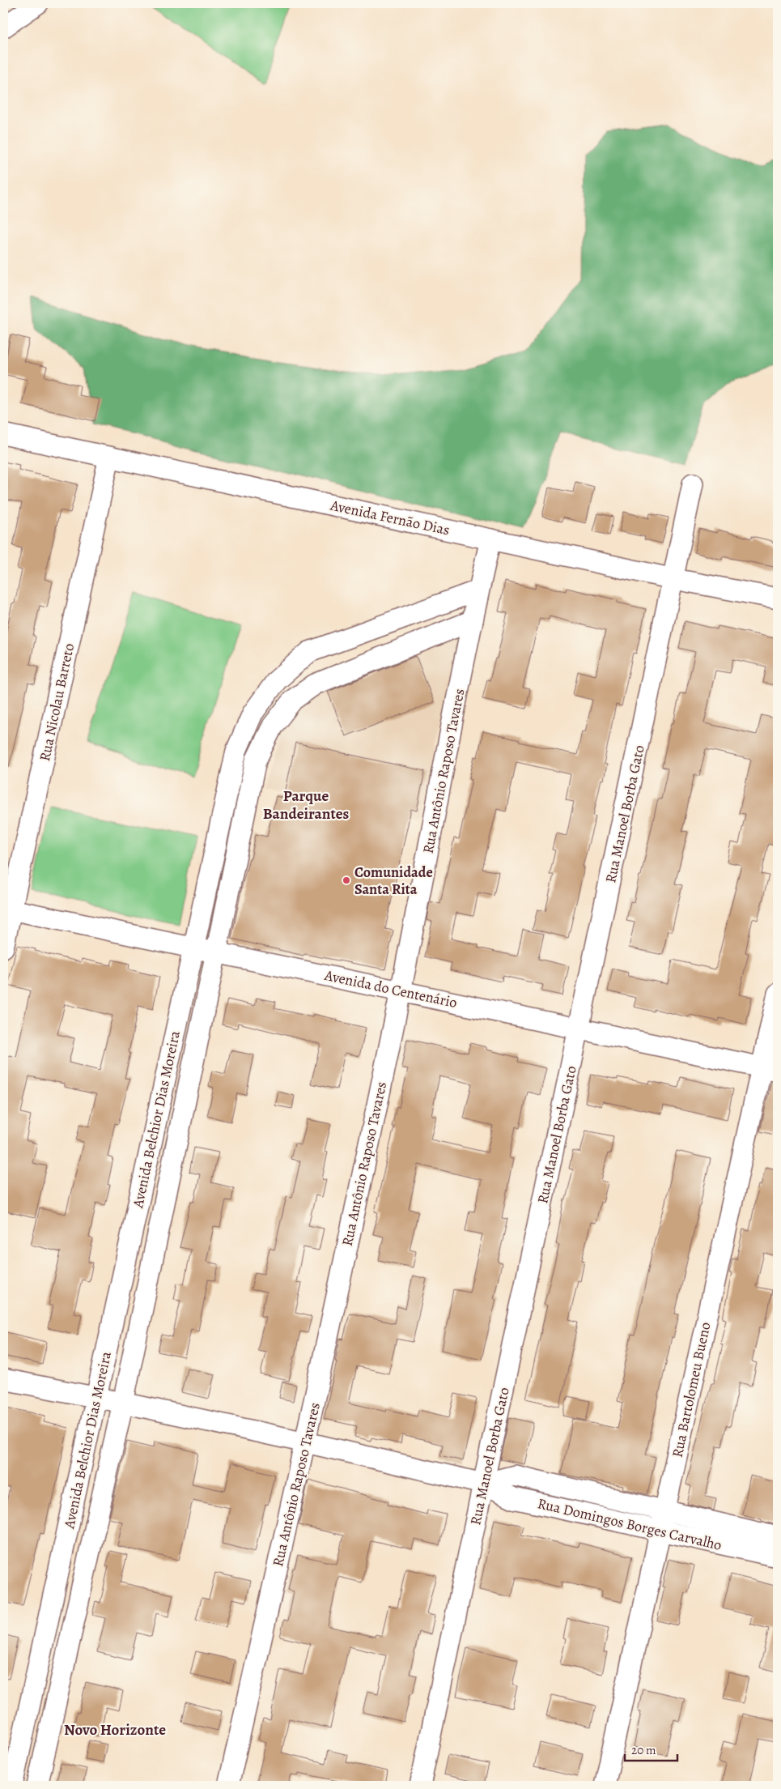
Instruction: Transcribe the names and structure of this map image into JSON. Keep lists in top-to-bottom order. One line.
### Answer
{"streets":{"street":["Avenida Fernão Dias","Rua Nicolau Barreto","Rua Antônio Raposo Tavares","Rua Manoel Borba Gato","Avenida do Centenário","Avenida Belchior Dias Moreira","Rua Bartolomeu Bueno","Rua Domingos Borges Carvalho"]},"crossings":[["Avenida Fernão Dias","Rua Nicolau Barreto"],["Avenida Fernão Dias","Rua Antônio Raposo Tavares"],["Avenida Fernão Dias","Rua Manoel Borba Gato"],["Rua Nicolau Barreto","Avenida do Centenário"],["Rua Antônio Raposo Tavares","Avenida do Centenário"],["Rua Antônio Raposo Tavares","Avenida Belchior Dias Moreira"],["Rua Antônio Raposo Tavares","Rua Domingos Borges Carvalho"],["Rua Manoel Borba Gato","Avenida do Centenário"],["Rua Manoel Borba Gato","Rua Domingos Borges Carvalho"],["Avenida do Centenário","Avenida Belchior Dias Moreira"],["Avenida do Centenário","Rua Bartolomeu Bueno"],["Avenida Belchior Dias Moreira","Rua Domingos Borges Carvalho"],["Rua Bartolomeu Bueno","Rua Domingos Borges Carvalho"]],"districts":["Parque Bandeirantes","Novo Horizonte"],"places":["Comunidade Santa Rita"],"scale_bar":"20 m"}
